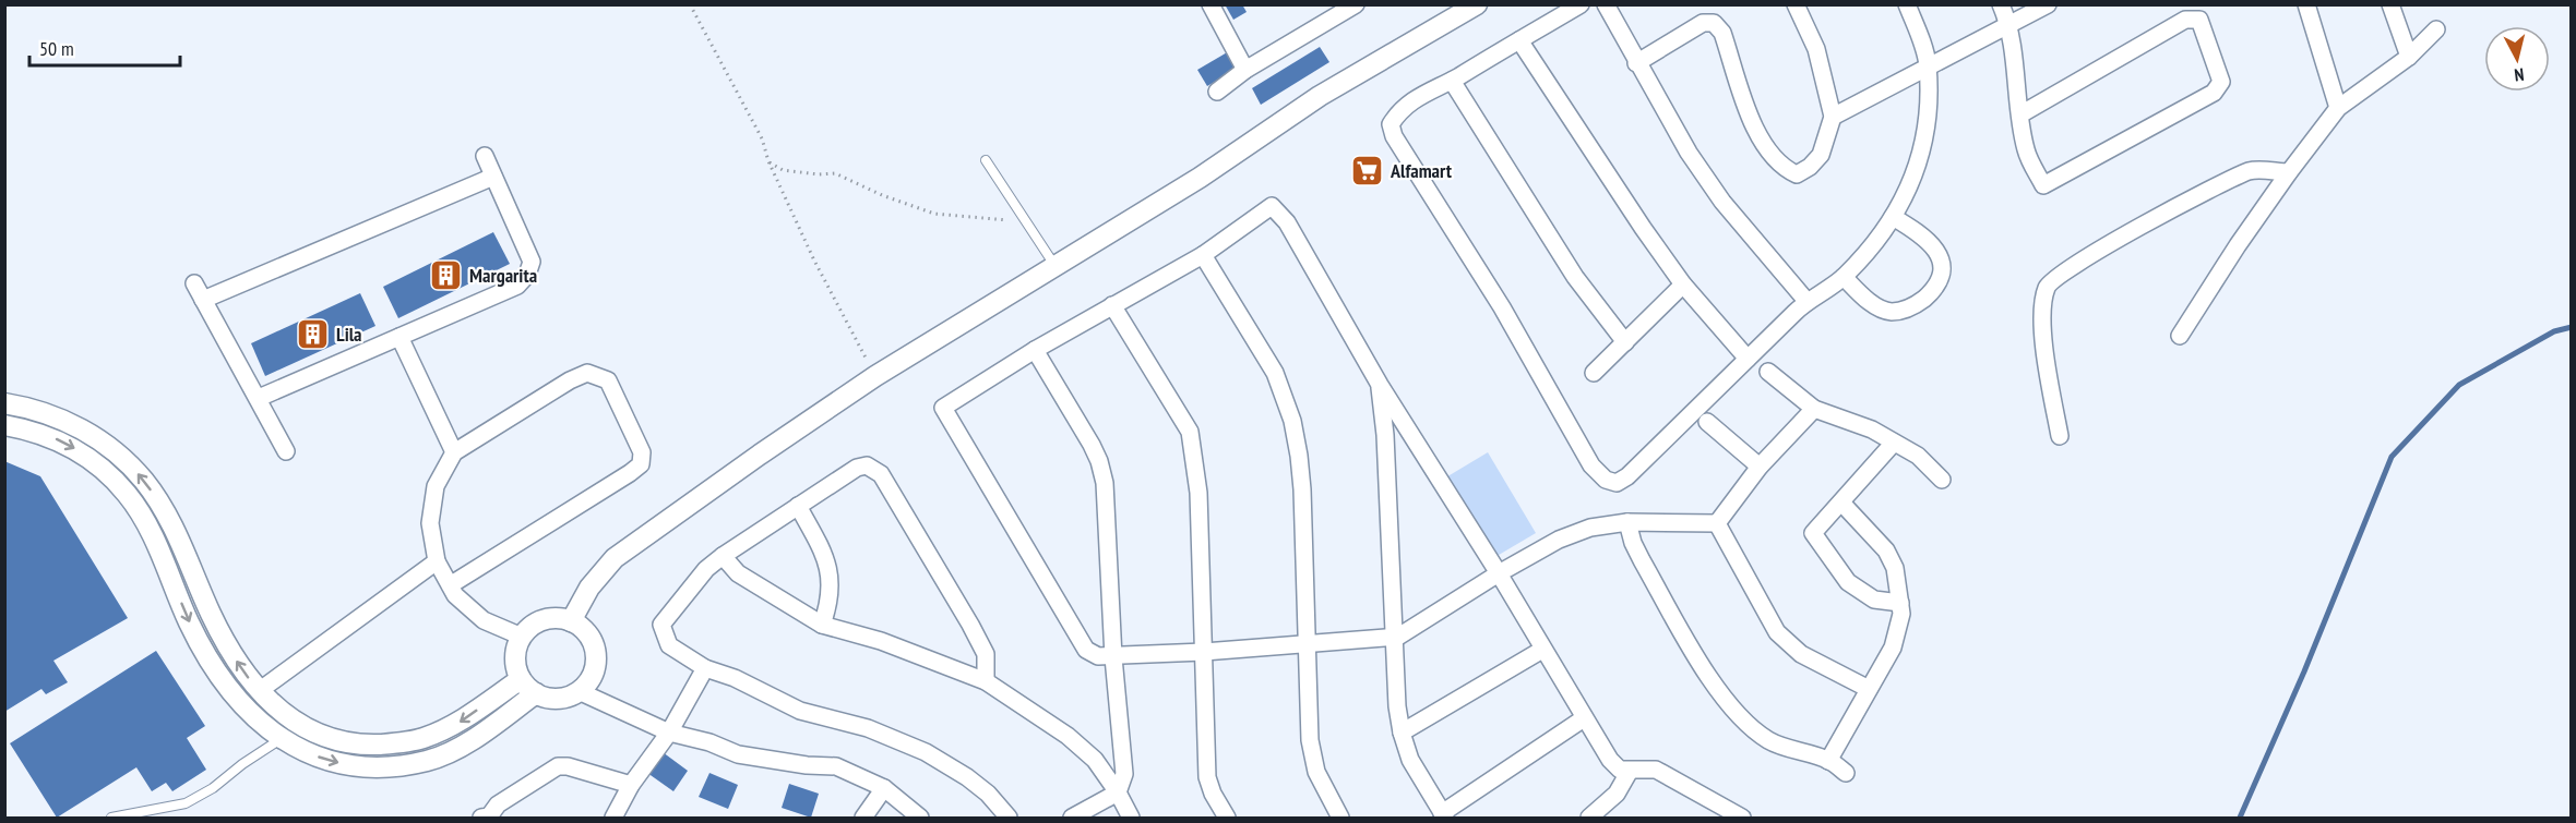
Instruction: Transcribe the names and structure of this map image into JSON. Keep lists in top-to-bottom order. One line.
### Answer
{"places":{"supermarket":["Alfamart"],"building":["Margarita","Lila"]},"scale_bar":"50 m","north":"bottom"}
